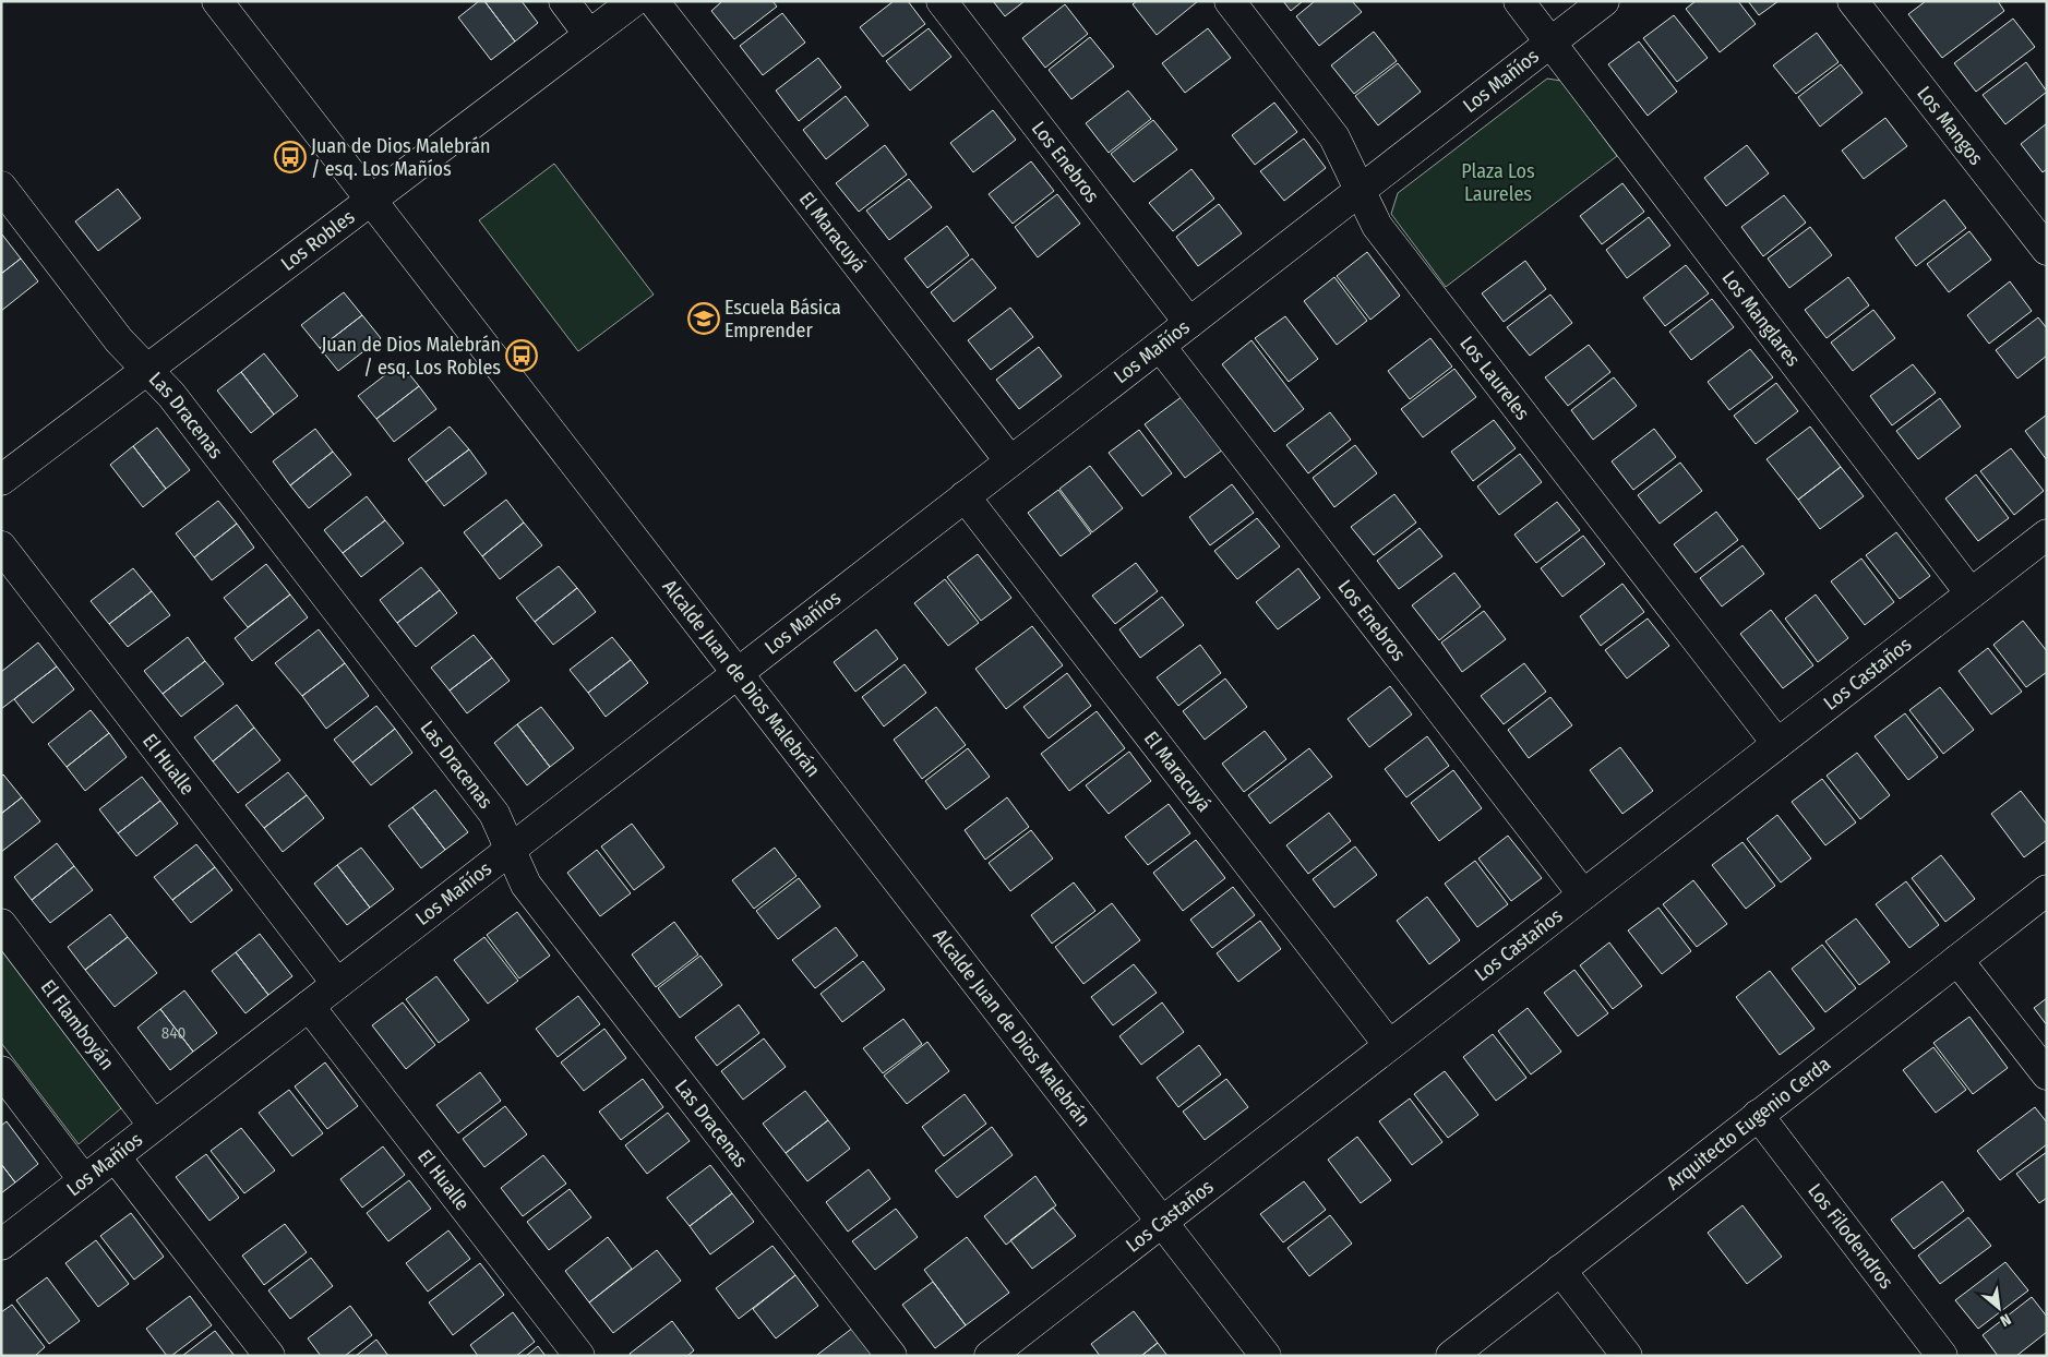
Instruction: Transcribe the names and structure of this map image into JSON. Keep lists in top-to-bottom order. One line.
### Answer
{"streets":{"street":["Los Mañíos","Los Mangos","Los Enebros","El Maracuyá","Los Robles","Los Manglares","Los Laureles","Las Dracenas","Los Castaños","Alcalde Juan de Dios Malebrán","El Hualle","El Flamboyán","Arquitecto Eugenio Cerda","Los Filodendros"]},"crossings":[["Los Mañíos","Los Enebros"],["Los Mañíos","El Maracuyá"],["Los Mañíos","Los Manglares"],["Los Mañíos","Los Laureles"],["Los Mañíos","Las Dracenas"],["Los Mañíos","Alcalde Juan de Dios Malebrán"],["Los Mañíos","El Hualle"],["Los Mañíos","El Flamboyán"],["Los Enebros","Los Castaños"],["El Maracuyá","Los Castaños"],["Los Robles","Las Dracenas"],["Los Robles","Alcalde Juan de Dios Malebrán"],["Los Manglares","Los Castaños"],["Los Laureles","Los Castaños"],["Los Castaños","Alcalde Juan de Dios Malebrán"],["Arquitecto Eugenio Cerda","Los Filodendros"]],"parks":["Plaza Los Laureles"],"places":{"bus stop":["Juan de Dios Malebrán / esq. Los Mañíos","Juan de Dios Malebrán / esq. Los Robles"],"school or university":["Escuela Básica Emprender"]},"house_numbers":["840"],"north":"bottom right"}
